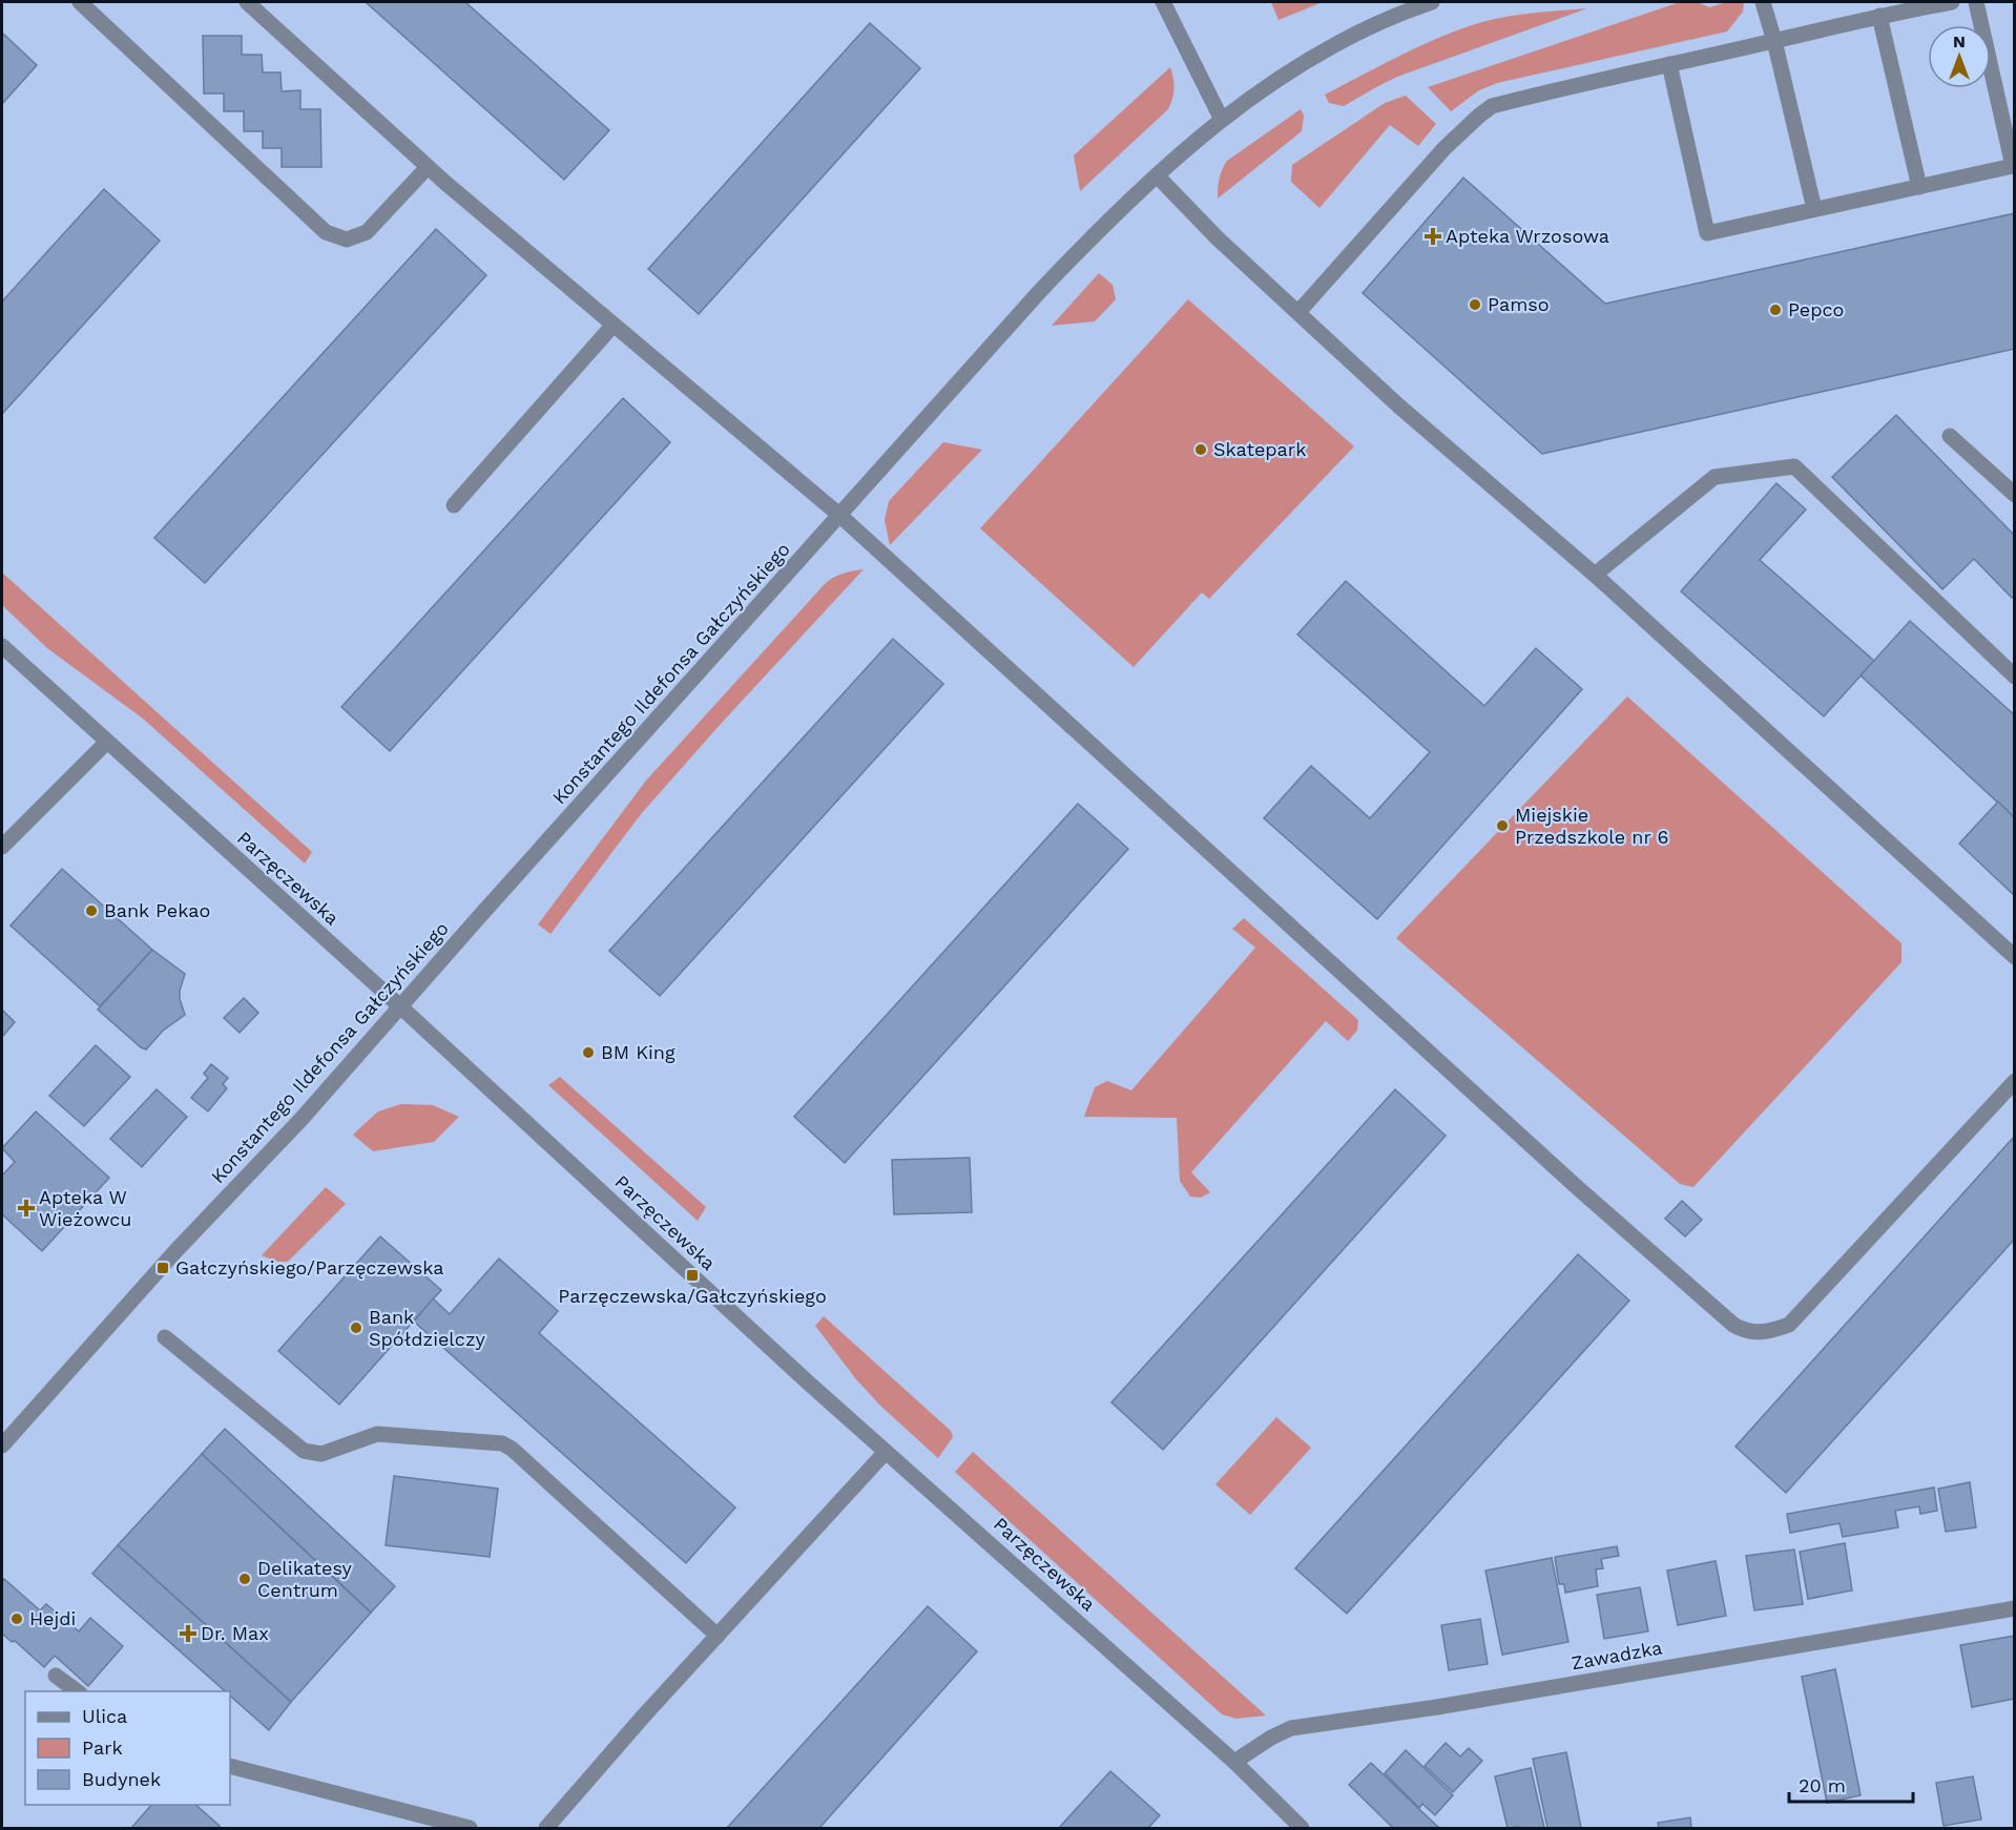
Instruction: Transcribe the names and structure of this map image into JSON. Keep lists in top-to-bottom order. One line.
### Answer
{"streets":{"street":["Konstantego Ildefonsa Gałczyńskiego","Parzęczewska","Zawadzka"]},"crossings":[["Konstantego Ildefonsa Gałczyńskiego","Parzęczewska"],["Parzęczewska","Zawadzka"]],"places":{"health":["Apteka Wrzosowa","Apteka W Wieżowcu","Dr. Max"],"other":["Pamso","Pepco","Skatepark","Miejskie Przedszkole nr 6","Bank Pekao","BM King","Bank Spółdzielczy","Delikatesy Centrum","Hejdi"],"transit":["Gałczyńskiego/Parzęczewska","Parzęczewska/Gałczyńskiego"]},"legend":["Ulica","Park","Budynek"],"scale_bar":"20 m","north":"top"}
